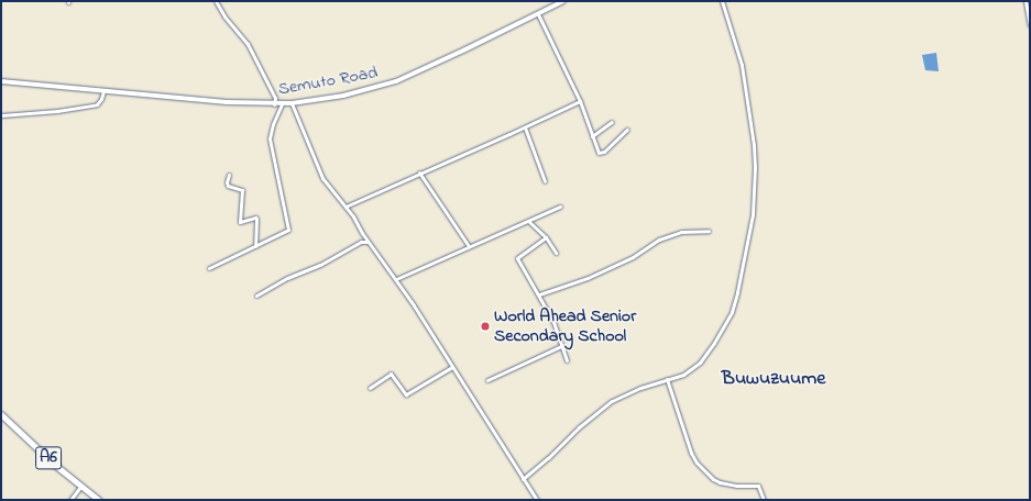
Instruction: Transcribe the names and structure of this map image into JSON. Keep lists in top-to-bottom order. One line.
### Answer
{"streets":{"main road":["Semuto Road","A6"]},"districts":["Buwuzuume"],"places":["World Ahead Senior Secondary School"]}
